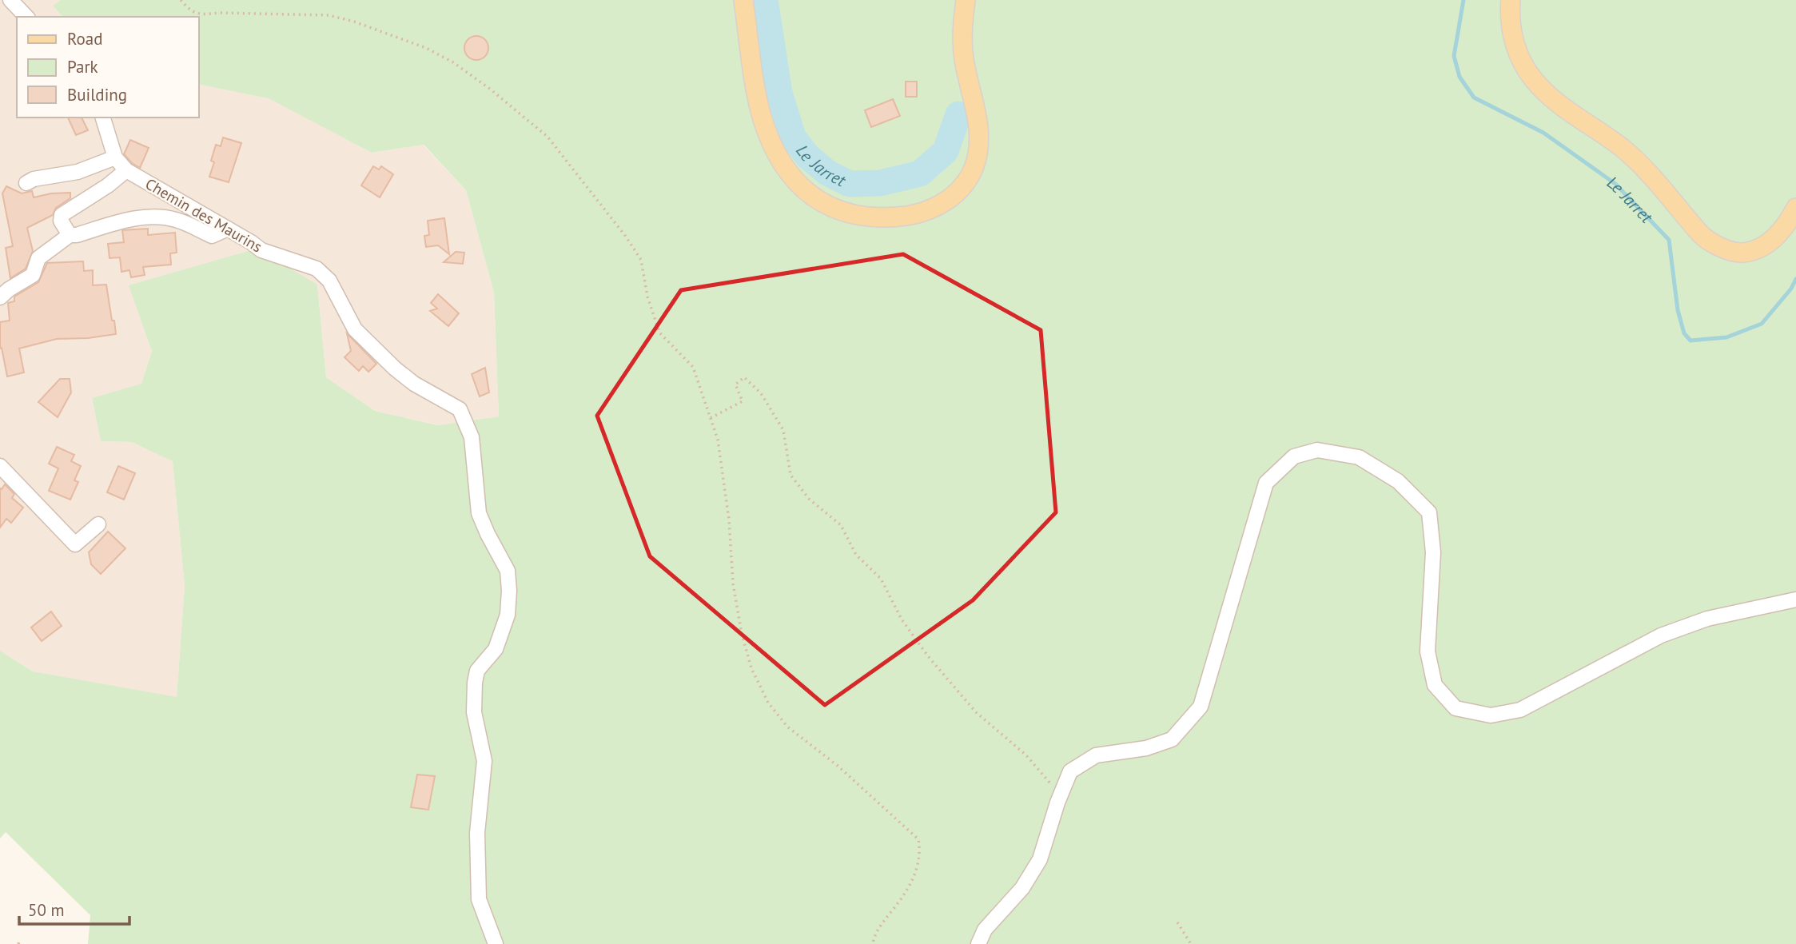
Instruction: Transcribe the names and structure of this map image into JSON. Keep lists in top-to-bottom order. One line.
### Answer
{"streets":{"street":["Chemin des Maurins"]},"water":["Le Jarret"],"legend":["Road","Park","Building"],"scale_bar":"50 m"}
